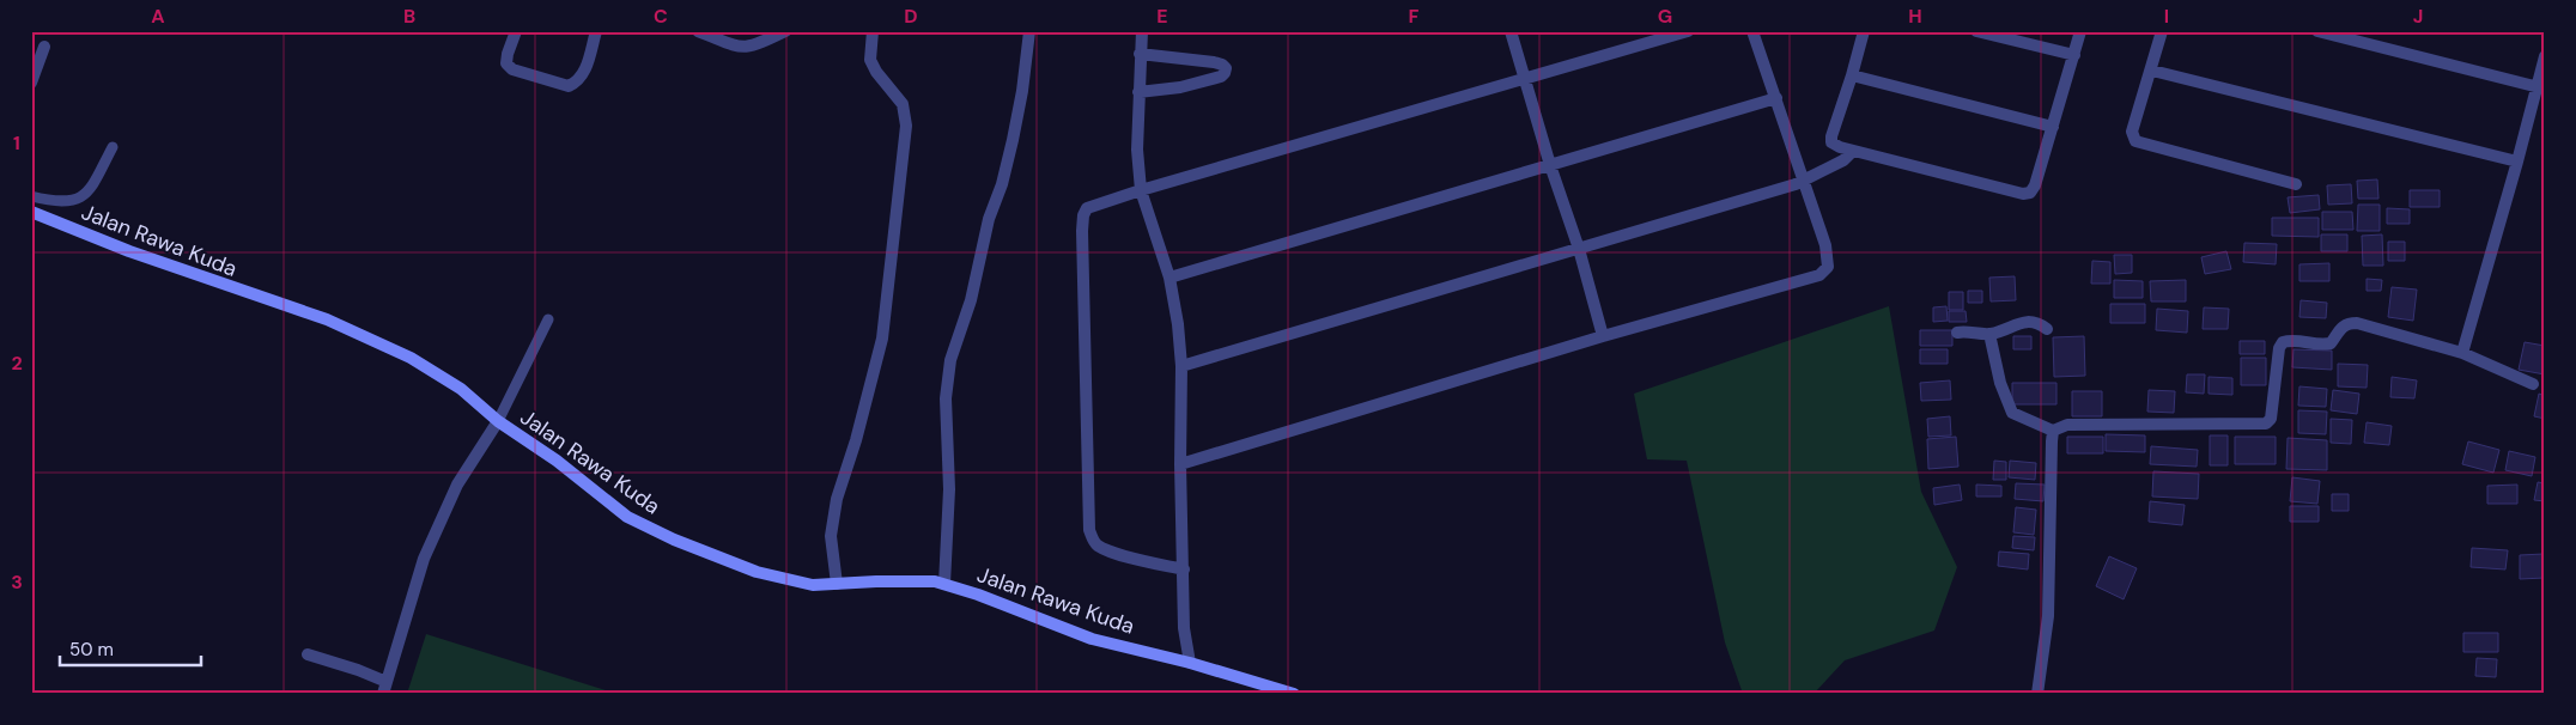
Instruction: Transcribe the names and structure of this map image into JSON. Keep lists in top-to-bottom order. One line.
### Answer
{"streets":{"street":["Jalan Rawa Kuda"]},"scale_bar":"50 m","grid":{"columns":["A","B","C","D","E","F","G","H","I","J"],"rows":["1","2","3"]}}
